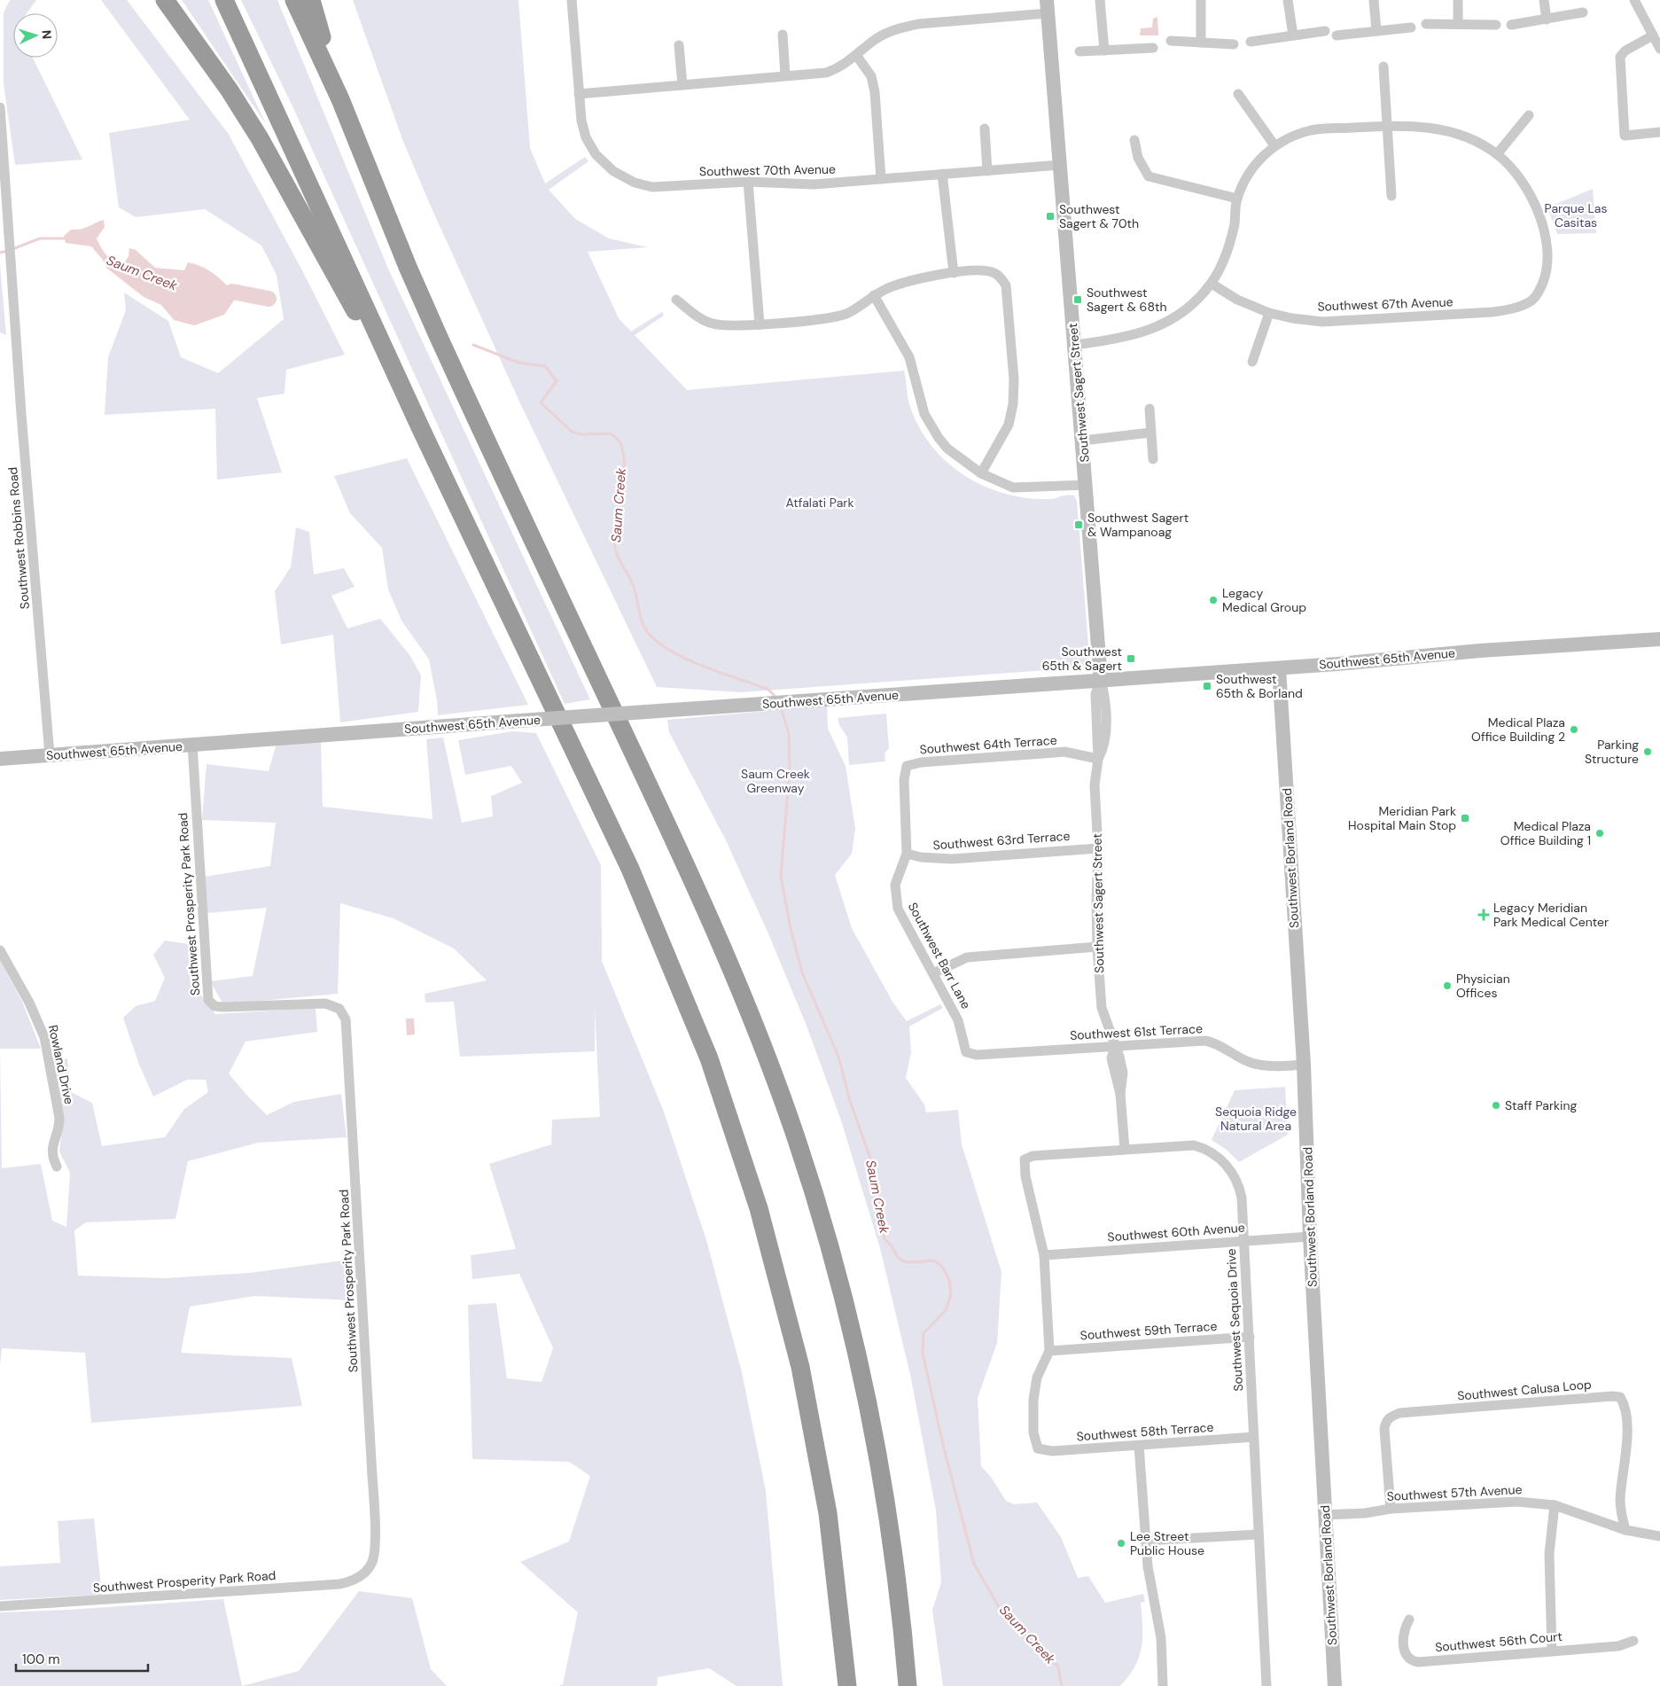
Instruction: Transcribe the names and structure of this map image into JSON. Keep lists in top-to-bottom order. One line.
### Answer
{"streets":{"main road":["Southwest Sagert Street","Southwest 65th Avenue","Southwest Borland Road"],"street":["Southwest 70th Avenue","Southwest 67th Avenue","Southwest Robbins Road","Southwest 64th Terrace","Southwest 63rd Terrace","Southwest Prosperity Park Road","Southwest Barr Lane","Southwest 61st Terrace","Rowland Drive","Southwest 60th Avenue","Southwest Sequoia Drive","Southwest 59th Terrace","Southwest Calusa Loop","Southwest 58th Terrace","Southwest 57th Avenue","Southwest 56th Court"]},"crossings":[["Southwest 70th Avenue","Southwest Sagert Street"],["Southwest Sagert Street","Southwest 65th Avenue"],["Southwest Sagert Street","Southwest 64th Terrace"],["Southwest Sagert Street","Southwest 63rd Terrace"],["Southwest Sagert Street","Southwest 61st Terrace"],["Southwest Sagert Street","Southwest Sequoia Drive"],["Southwest Robbins Road","Southwest 65th Avenue"],["Southwest 65th Avenue","Southwest Borland Road"],["Southwest 65th Avenue","Southwest Prosperity Park Road"],["Southwest 64th Terrace","Southwest Barr Lane"],["Southwest 63rd Terrace","Southwest Barr Lane"],["Southwest Borland Road","Southwest 61st Terrace"],["Southwest Borland Road","Southwest 60th Avenue"],["Southwest Borland Road","Southwest 57th Avenue"],["Southwest Barr Lane","Southwest 61st Terrace"],["Southwest 60th Avenue","Southwest Sequoia Drive"],["Southwest Sequoia Drive","Southwest 59th Terrace"],["Southwest Sequoia Drive","Southwest 58th Terrace"],["Southwest 59th Terrace","Southwest 58th Terrace"],["Southwest Calusa Loop","Southwest 57th Avenue"]],"water":["Saum Creek"],"parks":["Parque Las Casitas","Atfalati Park","Saum Creek Greenway","Sequoia Ridge Natural Area"],"places":{"transit":["Southwest Sagert & 70th","Southwest Sagert & 68th","Southwest Sagert & Wampanoag","Southwest 65th & Sagert","Southwest 65th & Borland","Meridian Park Hospital Main Stop"],"other":["Legacy Medical Group","Medical Plaza Office Building 2","Parking Structure","Medical Plaza Office Building 1","Physician Offices","Staff Parking","Lee Street Public House"],"health":["Legacy Meridian Park Medical Center"]},"scale_bar":"100 m","north":"right"}
